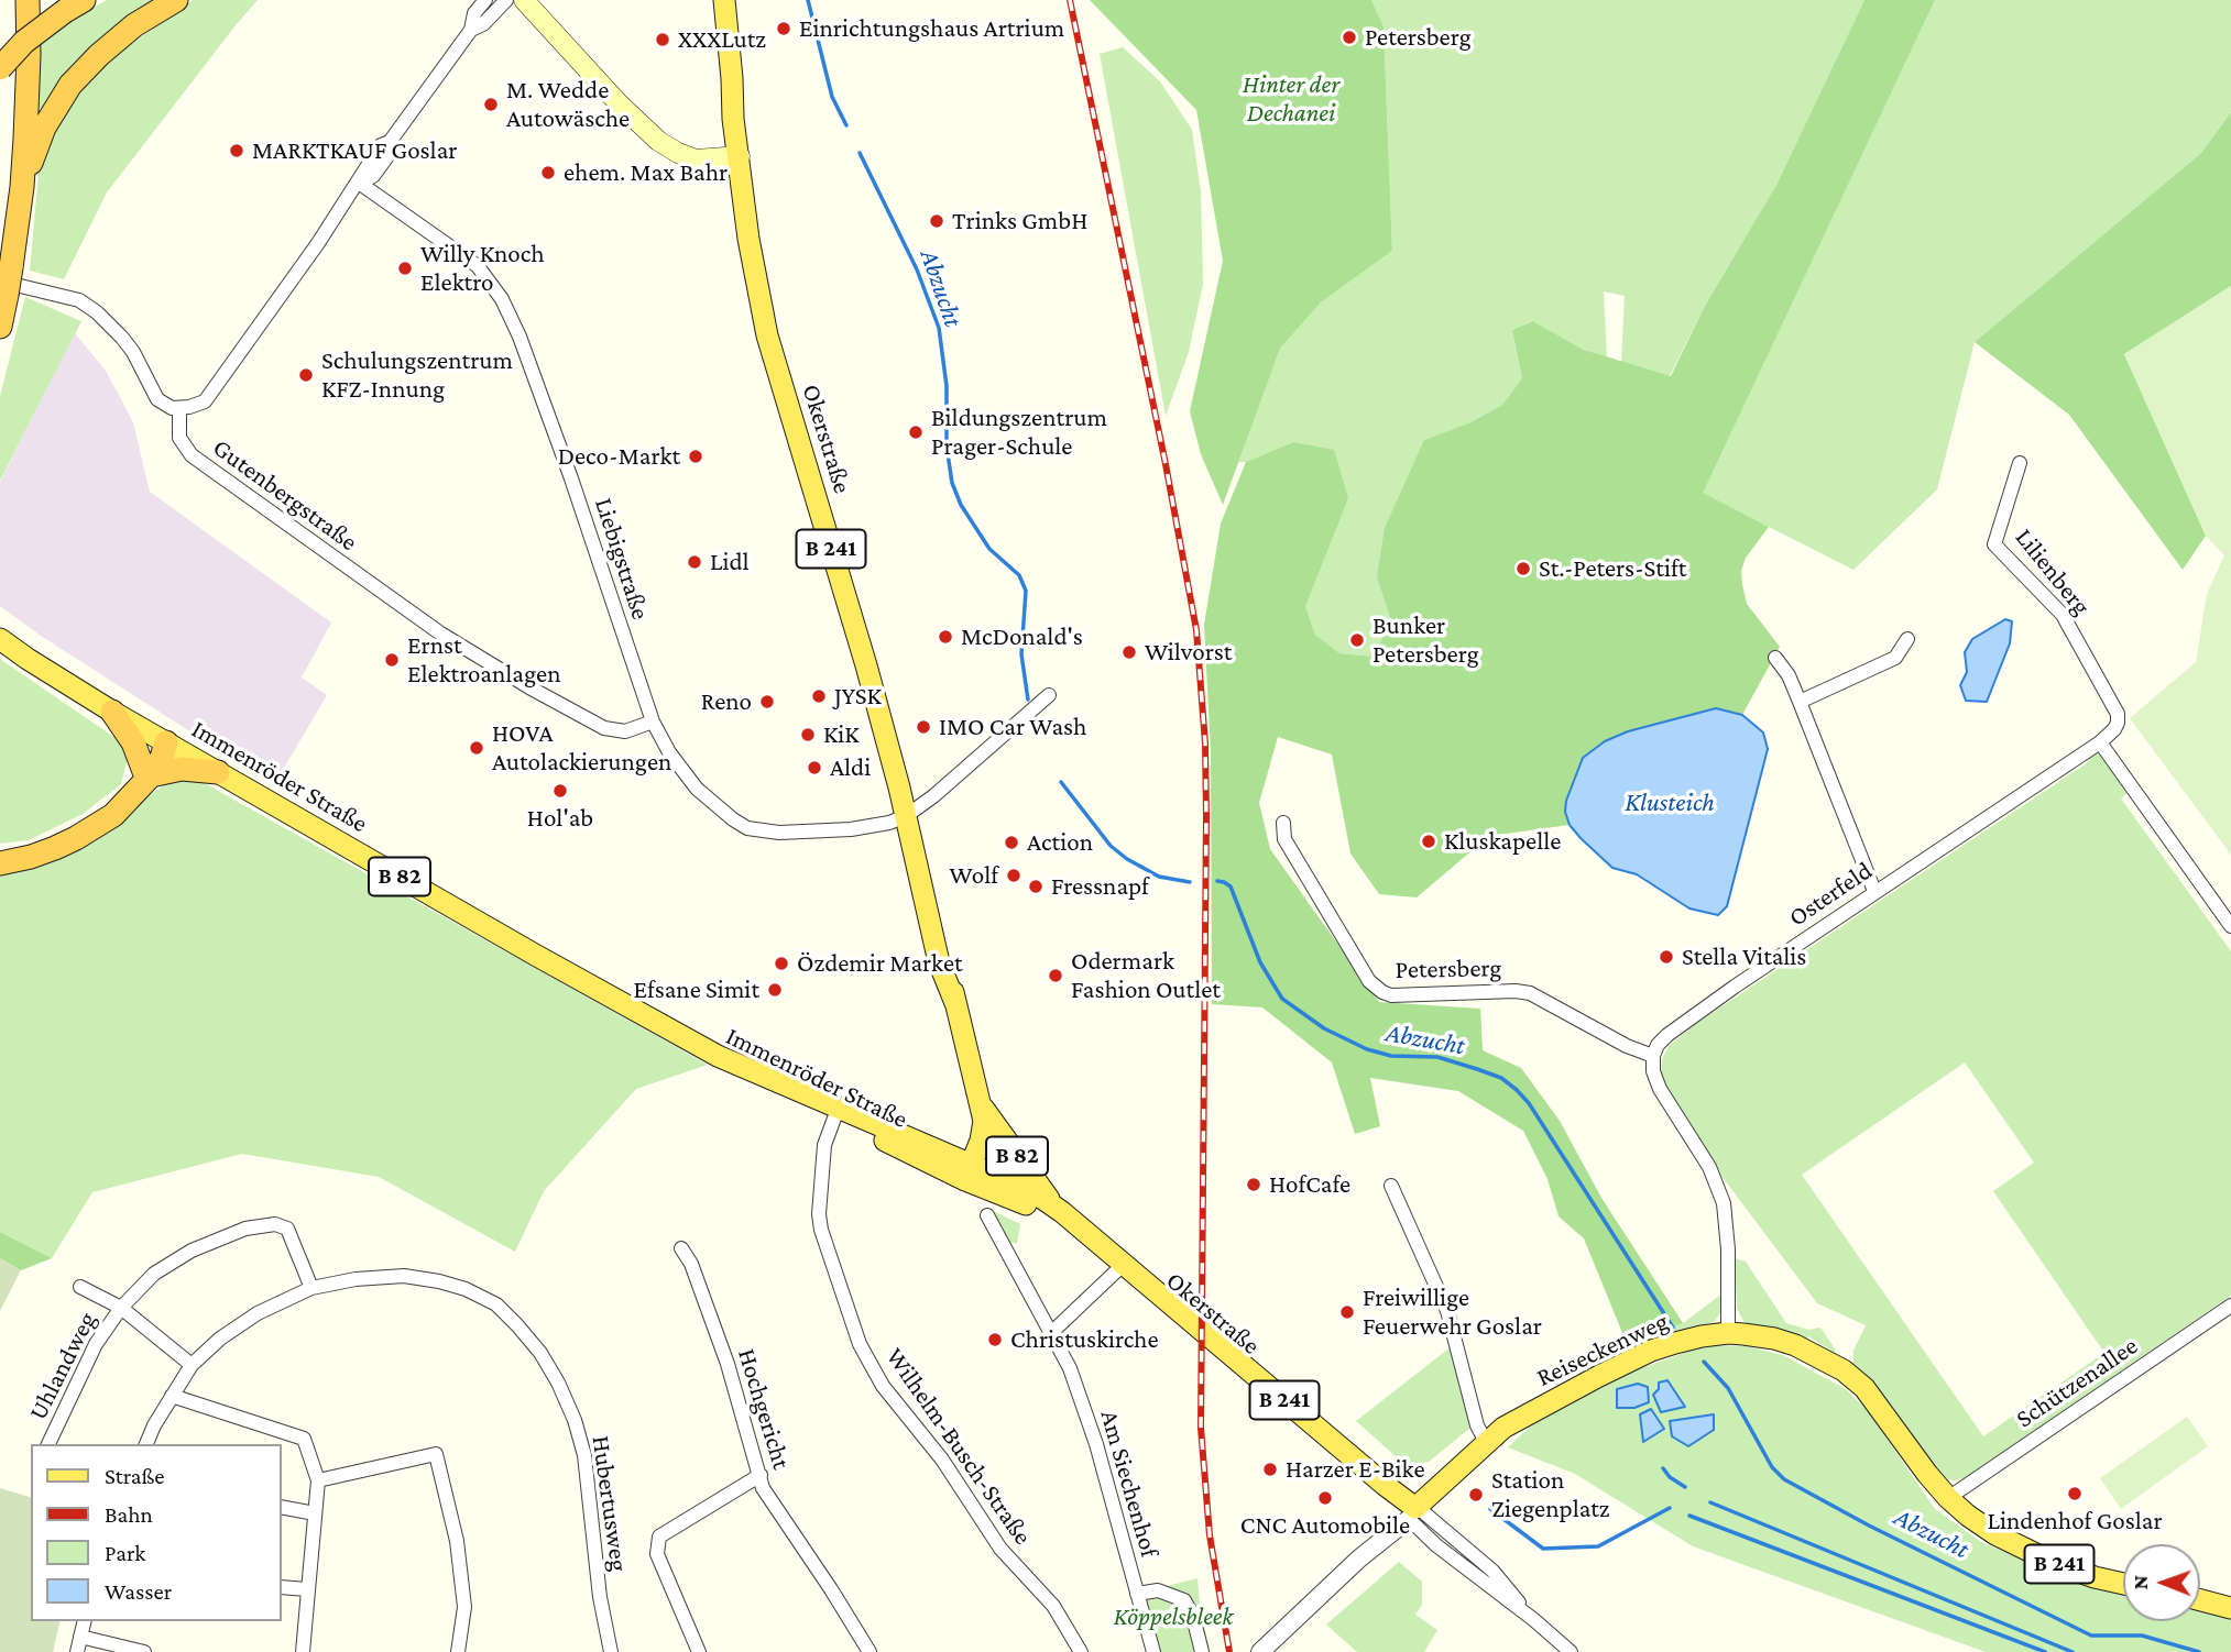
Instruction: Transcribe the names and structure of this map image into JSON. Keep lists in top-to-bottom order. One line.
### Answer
{"streets":{"main road":["Okerstraße","B 241","Immenröder Straße","B 82","Reiseckenweg"],"street":["Gutenbergstraße","Liebigstraße","Lilienberg","Osterfeld","Petersberg","Uhlandweg","Schützenallee","Hochgericht","Wilhelm-Busch-Straße","Am Siechenhof","Hubertusweg"]},"crossings":[["Okerstraße","B 241"],["Okerstraße","Liebigstraße"],["Okerstraße","Immenröder Straße"],["Okerstraße","B 82"],["Okerstraße","Reiseckenweg"],["Gutenbergstraße","Liebigstraße"],["Lilienberg","Osterfeld"],["Immenröder Straße","B 82"],["Immenröder Straße","Wilhelm-Busch-Straße"],["Osterfeld","Petersberg"],["Reiseckenweg","Schützenallee"],["Uhlandweg","Hubertusweg"]],"water":["Abzucht","Klusteich"],"parks":["Hinter der Dechanei","Köppelsbleek"],"places":["Einrichtungshaus Artrium","Petersberg","XXXLutz","M. Wedde Autowäsche","MARKTKAUF Goslar","ehem. Max Bahr","Trinks GmbH","Willy Knoch Elektro","Schulungszentrum KFZ-Innung","Bildungszentrum Prager-Schule","Deco-Markt","Lidl","St.-Peters-Stift","McDonald's","Bunker Petersberg","Wilvorst","Ernst Elektroanlagen","JYSK","Reno","IMO Car Wash","KiK","HOVA Autolackierungen","Aldi","Hol'ab","Kluskapelle","Action","Wolf","Fressnapf","Stella Vitalis","Özdemir Market","Odermark Fashion Outlet","Efsane Simit","HofCafe","Freiwillige Feuerwehr Goslar","Christuskirche","Harzer E-Bike","Lindenhof Goslar","Station Ziegenplatz","CNC Automobile"],"legend":["Straße","Bahn","Park","Wasser"],"north":"left"}
